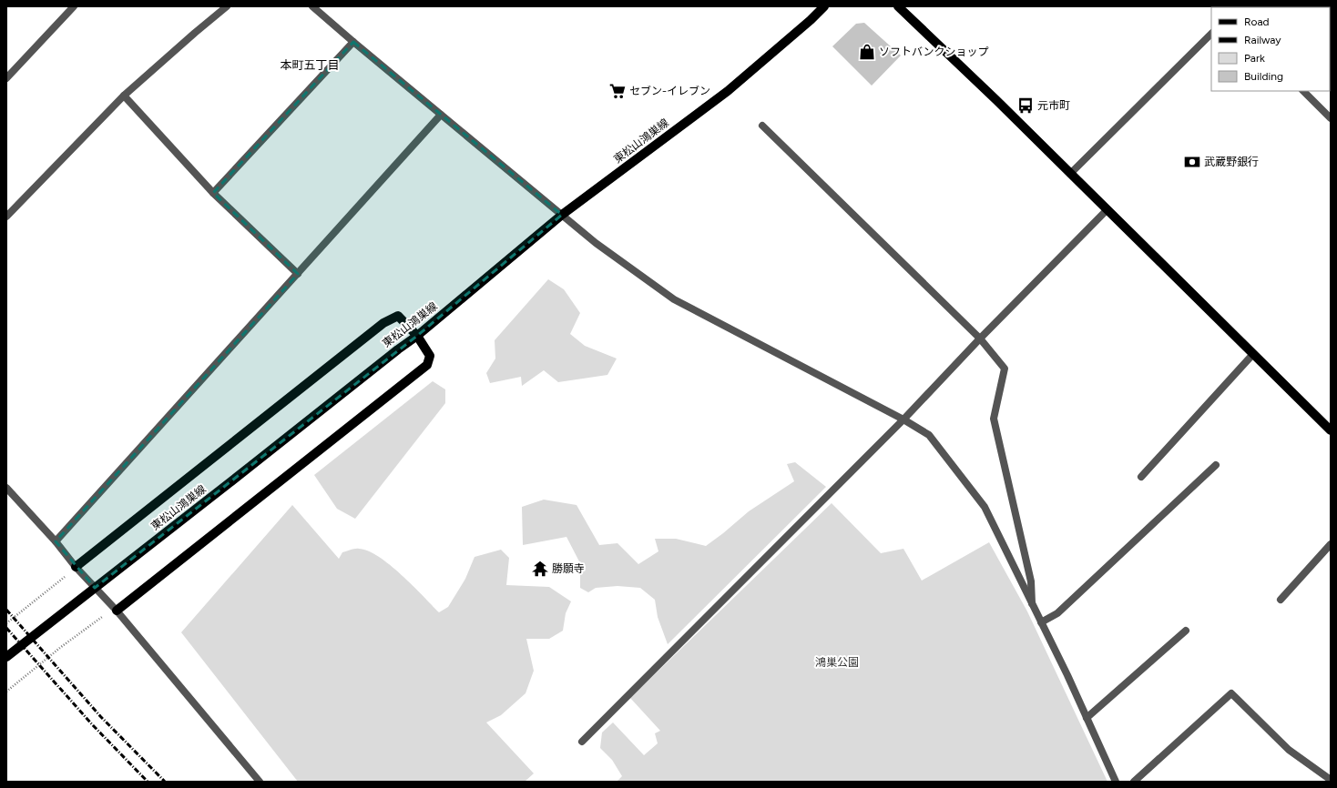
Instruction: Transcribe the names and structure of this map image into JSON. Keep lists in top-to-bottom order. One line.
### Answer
{"streets":{"main road":["東松山鴻巣線"]},"districts":["本町五丁目"],"parks":["鴻巣公園"],"places":{"shop":["ソフトバンクショップ"],"supermarket":["セブン-イレブン"],"bus stop":["元市町"],"bank":["武蔵野銀行"],"temple":["勝願寺"]},"legend":["Road","Railway","Park","Building"]}
